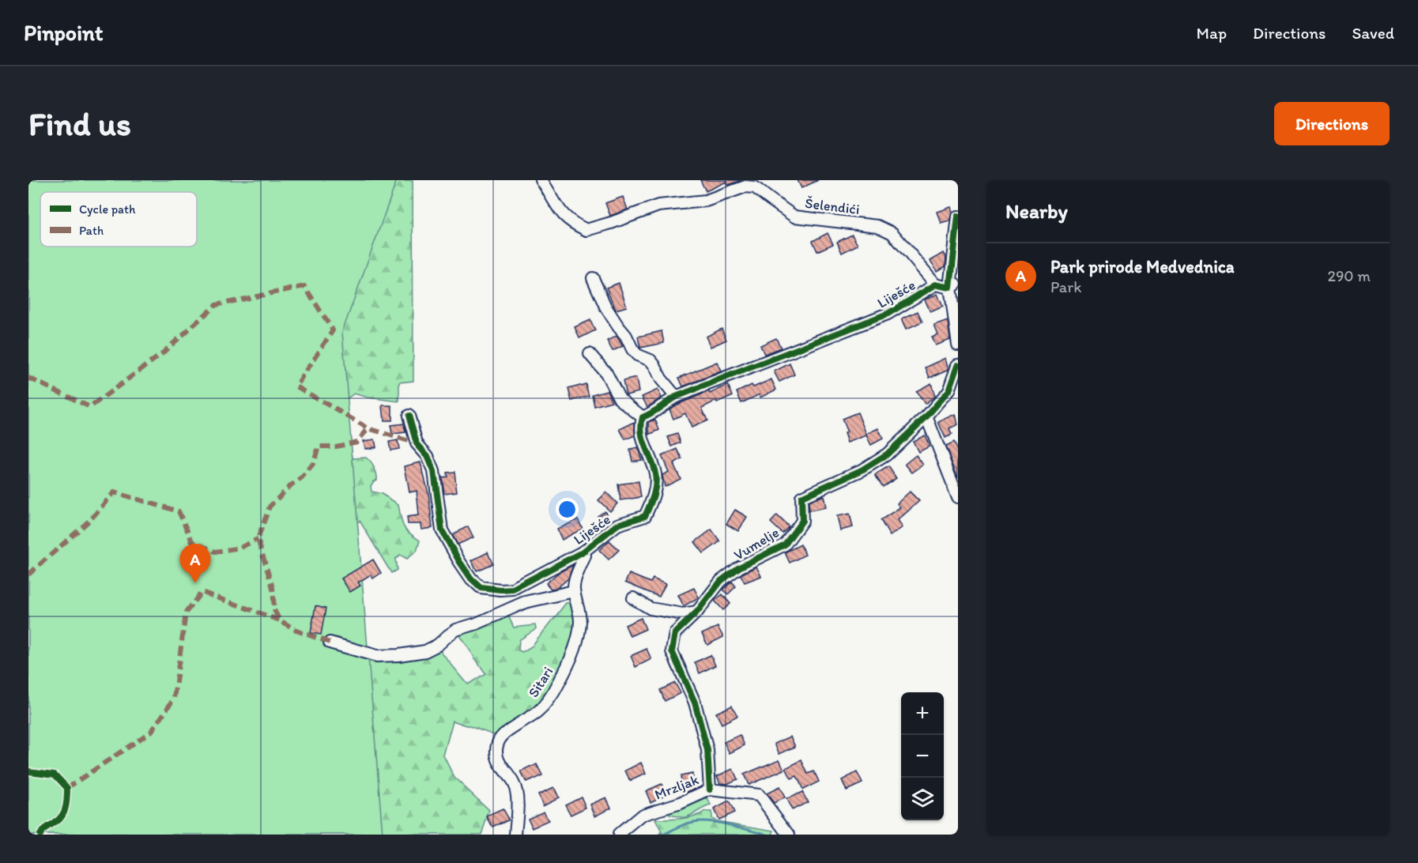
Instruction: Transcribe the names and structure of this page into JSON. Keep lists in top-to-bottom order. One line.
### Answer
{"streets":{"street":["Šelendići","Liješće","Vumelje","Sitari","Mrzljak"]},"crossings":[["Šelendići","Liješće"],["Liješće","Sitari"],["Vumelje","Mrzljak"]],"legend":["Cycle path","Path"],"page":{"header":"Pinpoint","nav":["Map","Directions","Saved"],"buttons":"Directions","title":"Find us","heading":"Nearby","list":[{"mark":"A","name":"Park prirode Medvednica","note":"Park","value":"290 m"}],"pins":"A","map_buttons":["+","−"]}}
